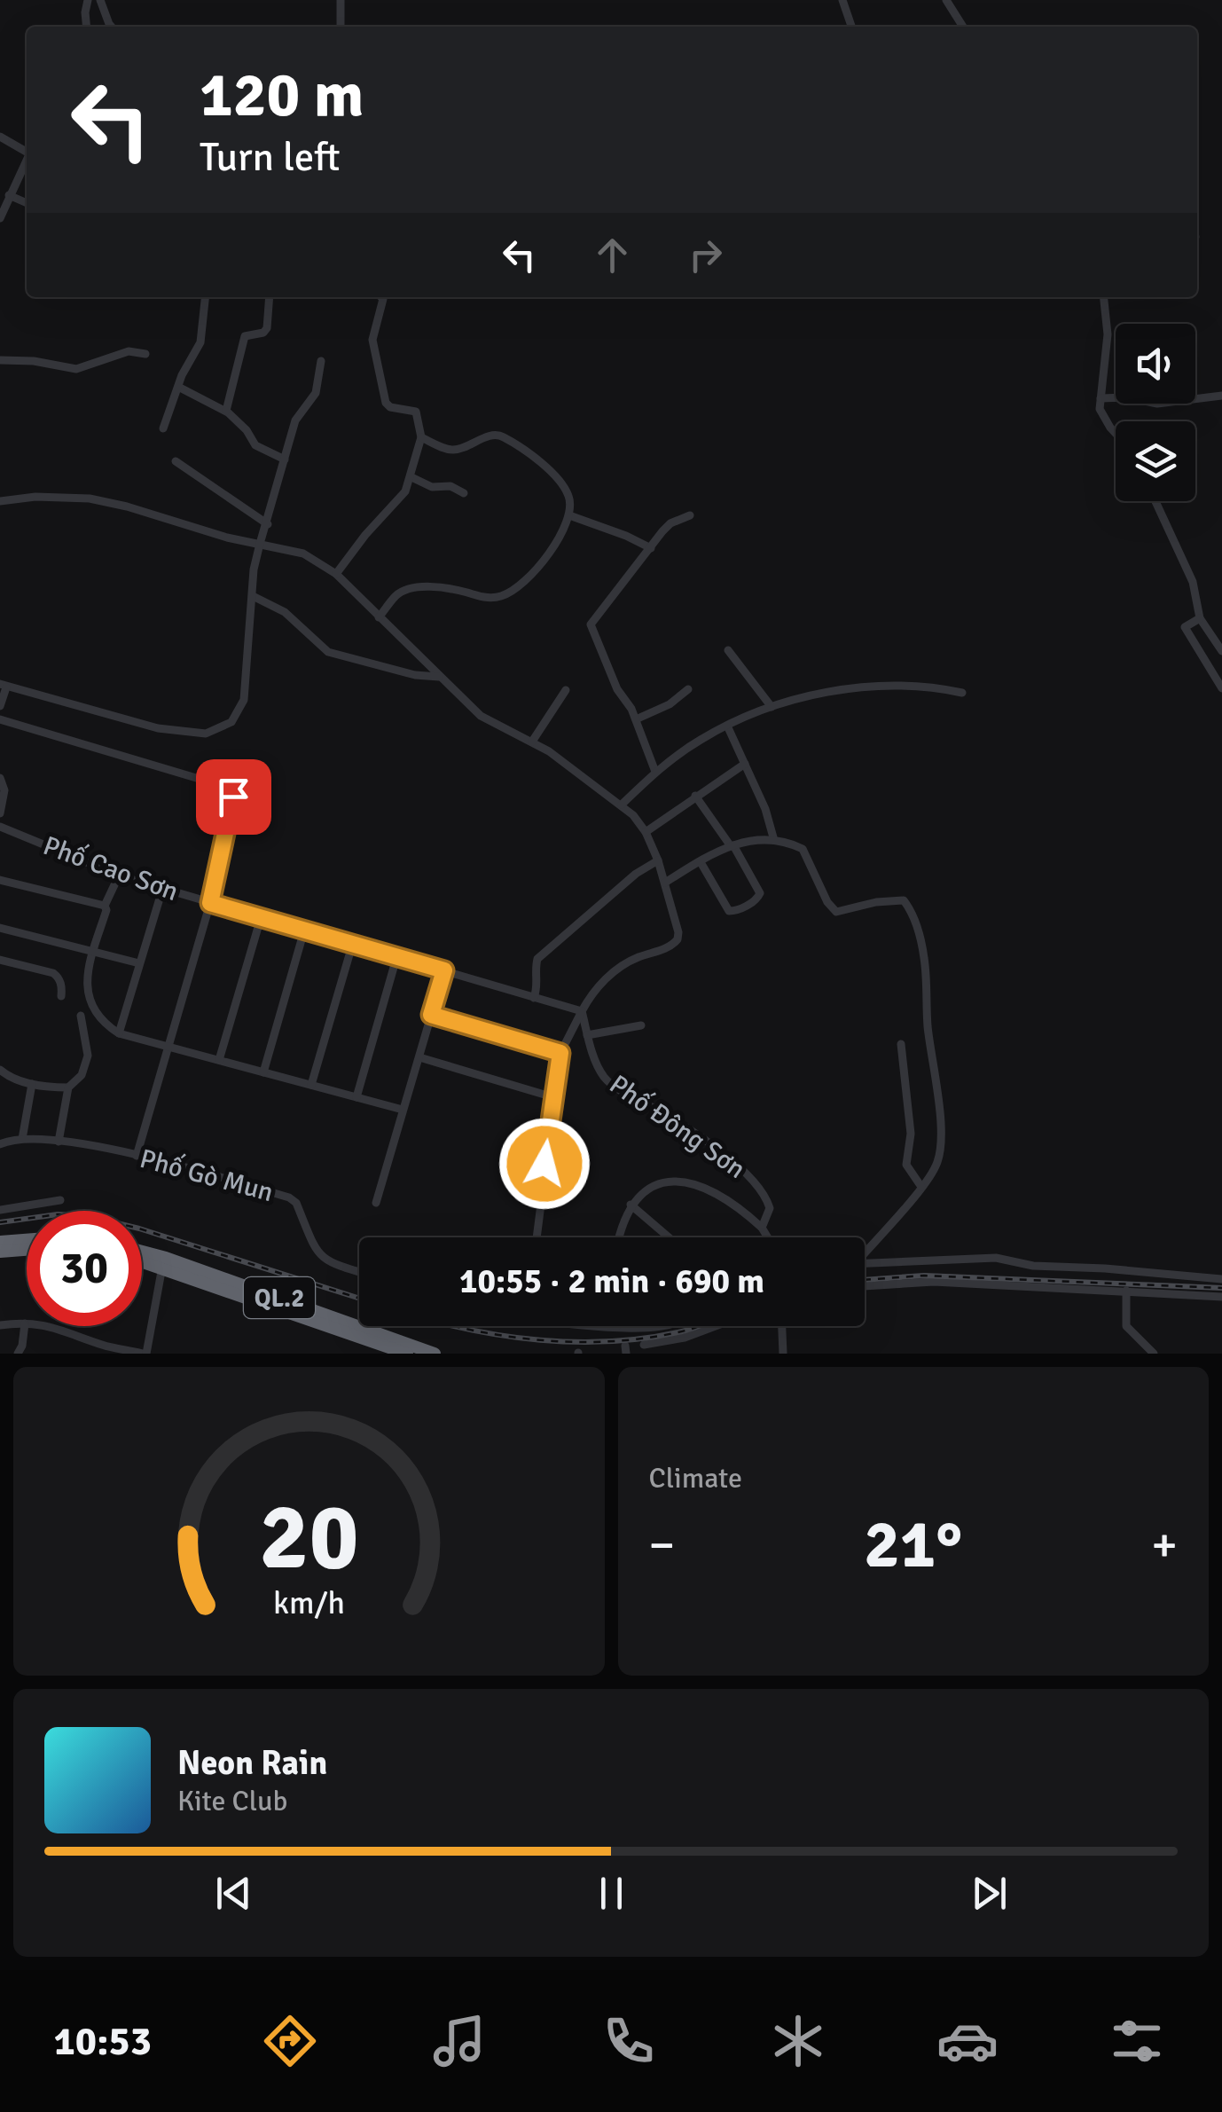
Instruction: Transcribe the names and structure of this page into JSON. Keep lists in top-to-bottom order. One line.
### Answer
{"streets":{"highway":["QL.2"],"street":["Phố Cao Sơn","Phố Đông Sơn","Phố Gò Mun"]},"crossings":[["Phố Cao Sơn","Phố Đông Sơn"]],"page":{"turn":["120 m","Turn left"],"limit":"30","trip":"10:55 · 2 min · 690 m","tile":"Climate","heat":["−","21°","+"],"song":["Neon Rain","Kite Club"],"tabs":"10:53","gauge":["20","km/h"]}}
